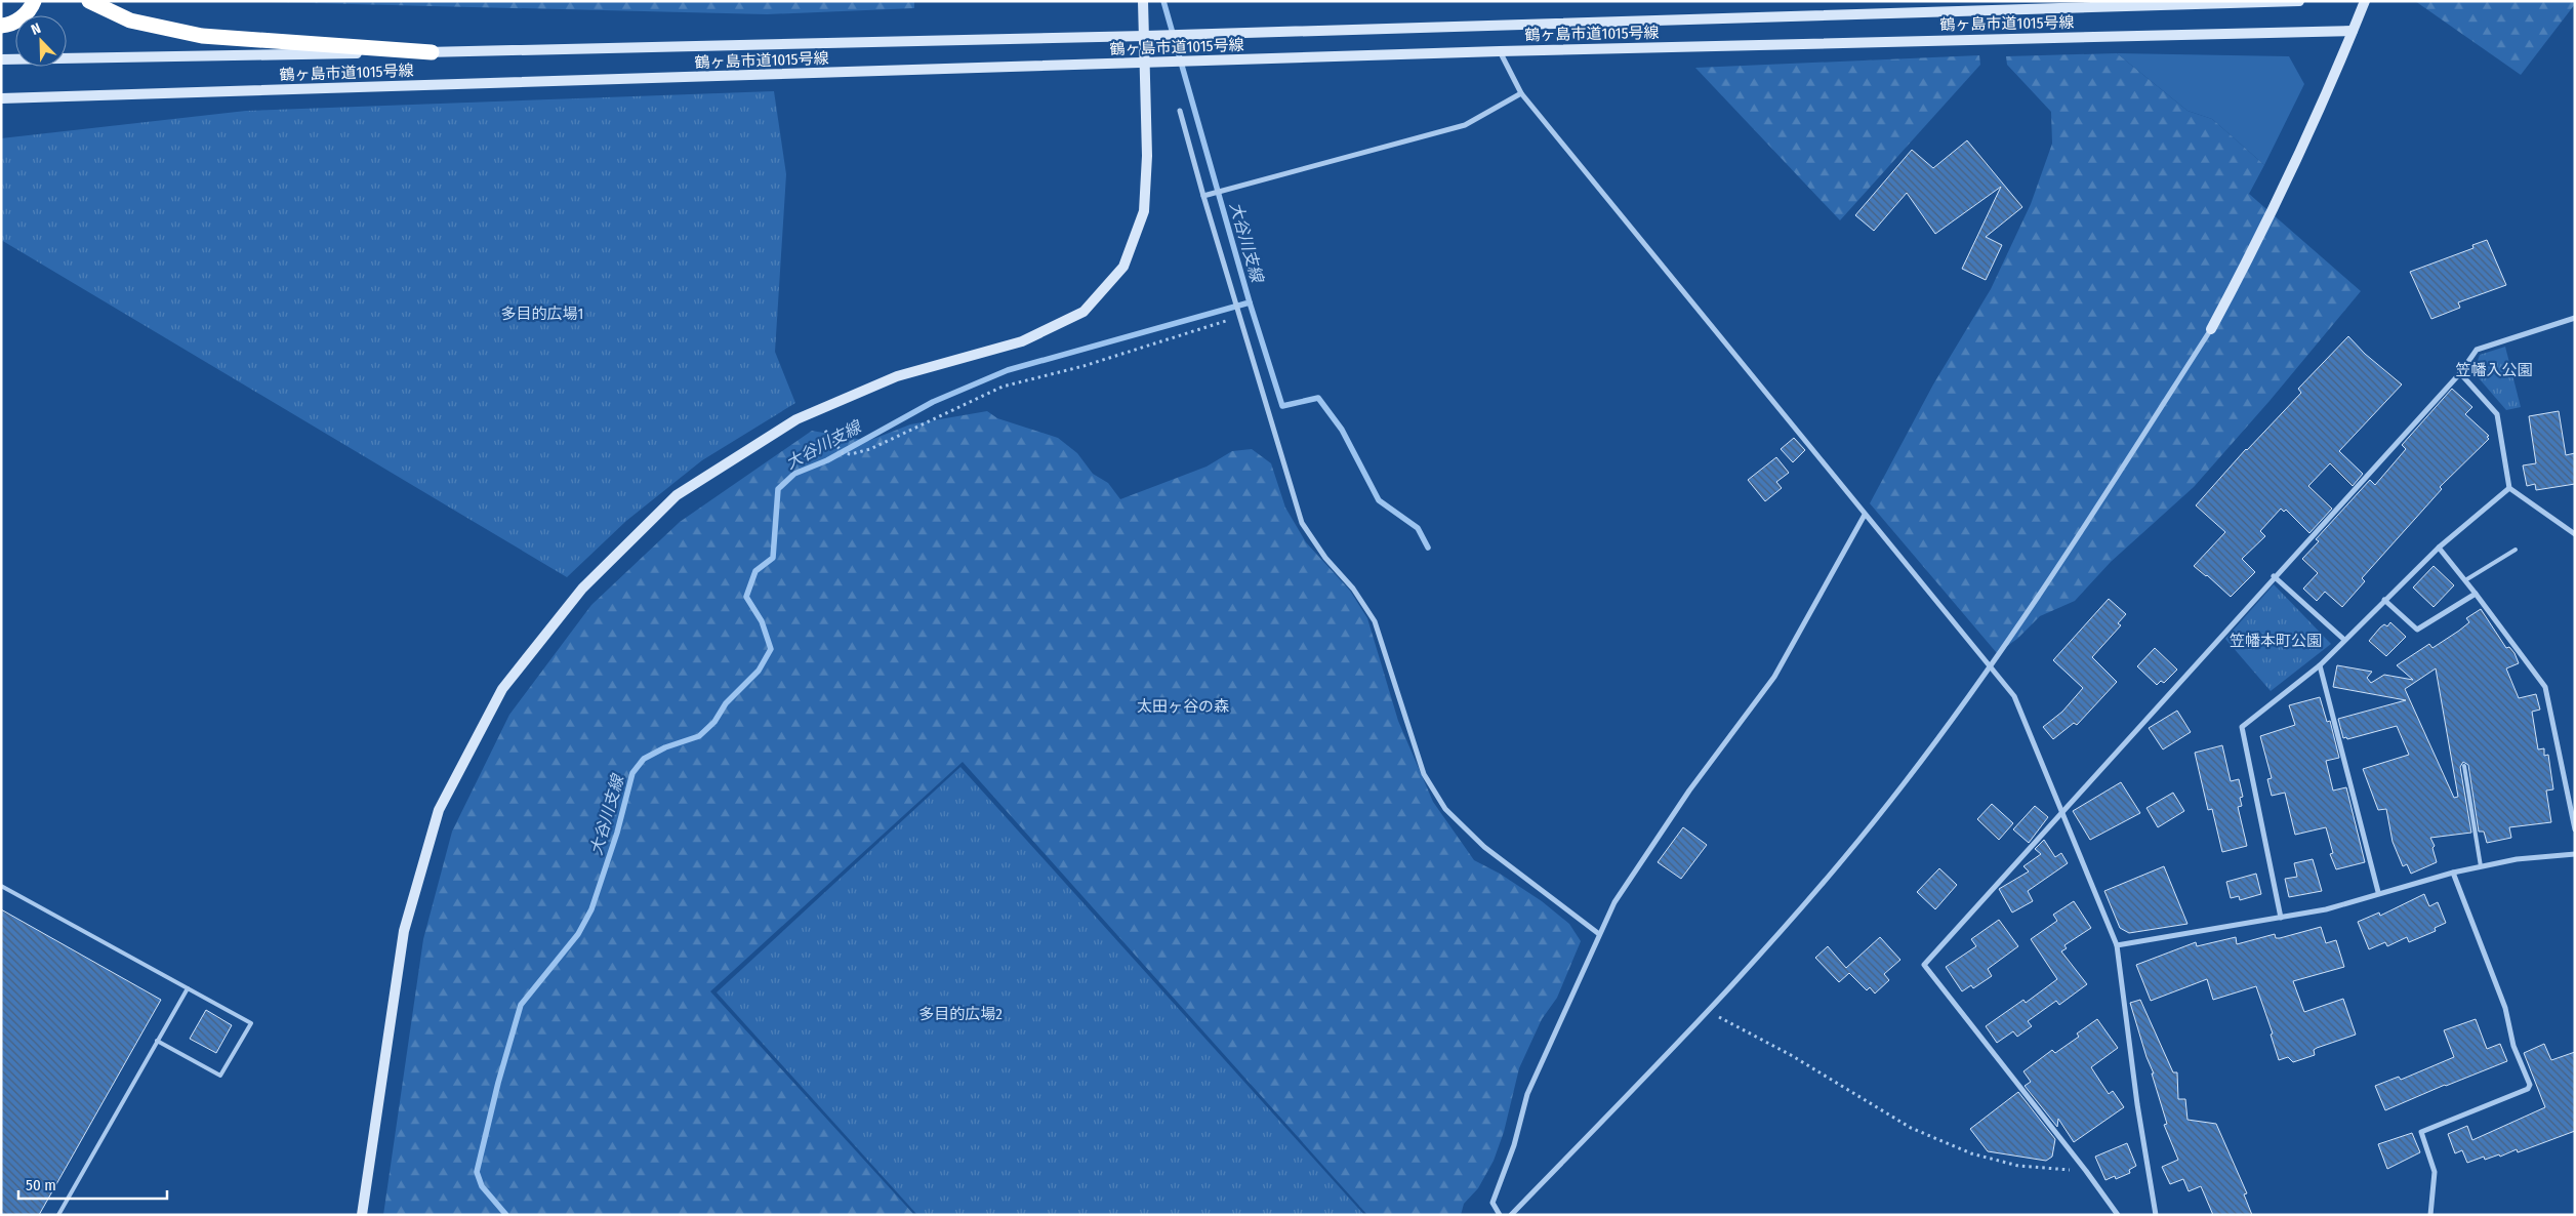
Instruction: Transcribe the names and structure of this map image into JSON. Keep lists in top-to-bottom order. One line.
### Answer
{"streets":{"street":["鶴ヶ島市道1015号線"]},"water":["大谷川支線"],"parks":["多目的広場1","笠幡入公園","笠幡本町公園","太田ヶ谷の森","多目的広場2"],"scale_bar":"50 m","north":"top left"}
